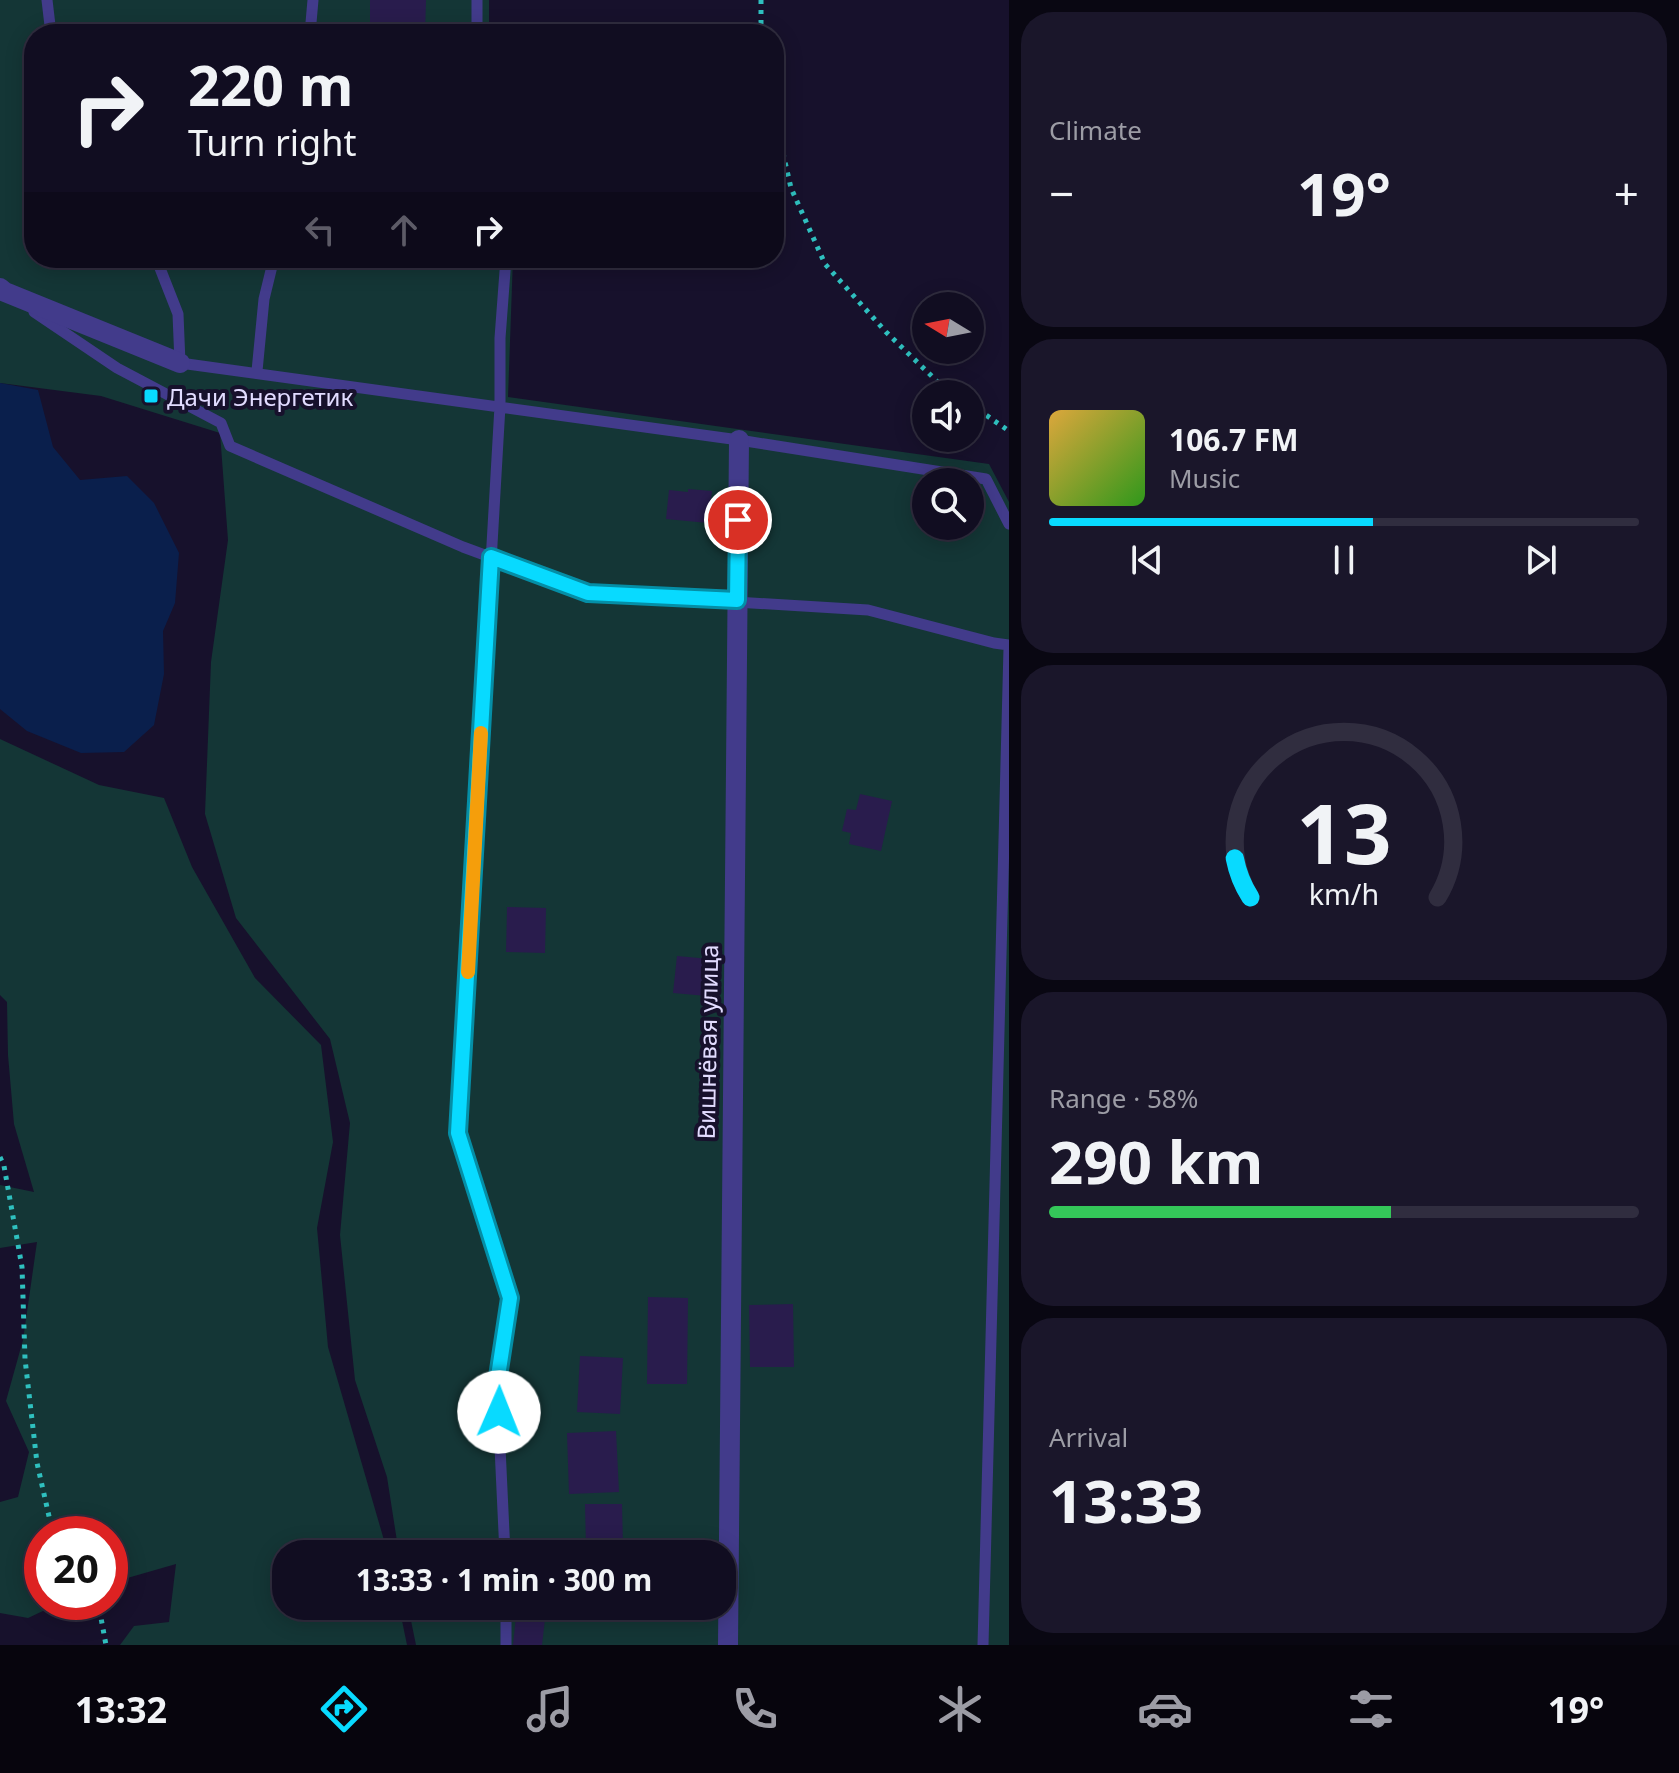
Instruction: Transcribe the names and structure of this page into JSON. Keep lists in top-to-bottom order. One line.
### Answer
{"streets":{"street":["Вишнёвая улица"]},"places":{"transit":["Дачи Энергетик"]},"north":"left","page":{"tile":["Climate",["Range · 58%","290 km"],["Arrival","13:33"]],"turn":["220 m","Turn right"],"heat":["−","19°","+"],"song":["106.7 FM","Music"],"limit":"20","trip":"13:33 · 1 min · 300 m","tabs":["13:32","19°"],"gauge":["13","km/h"]}}
